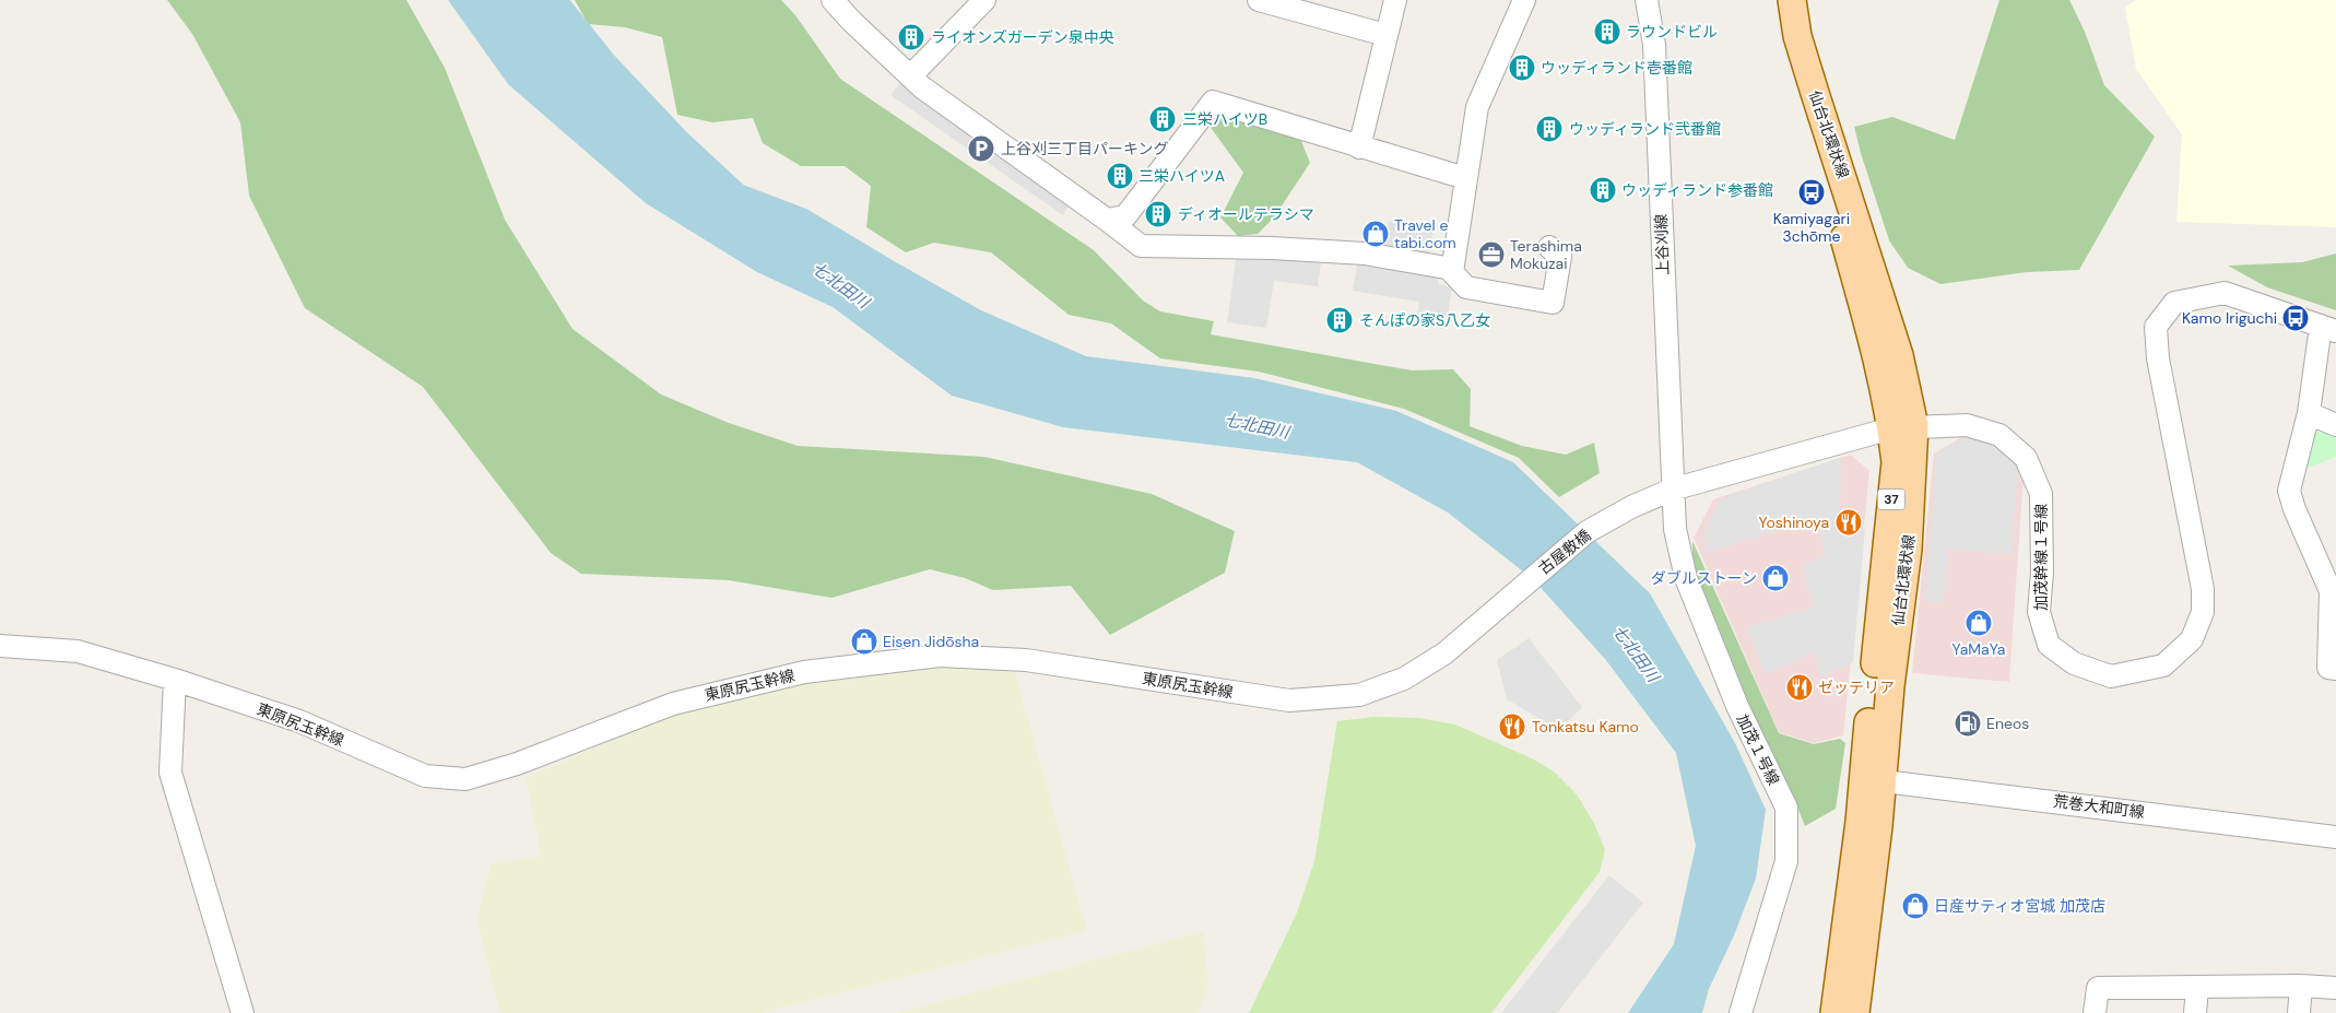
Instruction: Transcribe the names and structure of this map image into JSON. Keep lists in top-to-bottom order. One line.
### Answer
{"streets":{"main road":["仙台北環状線","37"],"street":["上谷刈線","古屋敷橋","加茂幹線１号線","東原尻玉幹線","加茂１号線","荒巻大和町線"]},"crossings":[["仙台北環状線","加茂幹線１号線"],["仙台北環状線","荒巻大和町線"],["上谷刈線","古屋敷橋"],["上谷刈線","加茂幹線１号線"],["上谷刈線","加茂１号線"],["古屋敷橋","加茂幹線１号線"],["古屋敷橋","東原尻玉幹線"],["古屋敷橋","加茂１号線"],["加茂幹線１号線","加茂１号線"]],"water":["七北田川"],"places":{"building":["ラウンドビル","ライオンズガーデン泉中央","ウッディランド壱番館","三栄ハイツB","ウッディランド弐番館","三栄ハイツA","ウッディランド参番館","ディオールテラシマ","そんぽの家S八乙女"],"parking":["上谷刈三丁目パーキング"],"bus stop":["Kamiyagari 3chōme","Kamo Iriguchi"],"shop":["Travel e tabi.com","ダブルストーン","YaMaYa","Eisen Jidōsha","日産サティオ宮城 加茂店"],"office":["Terashima Mokuzai"],"restaurant":["Yoshinoya","ゼッテリア","Tonkatsu Kamo"],"fuel station":["Eneos"]}}
